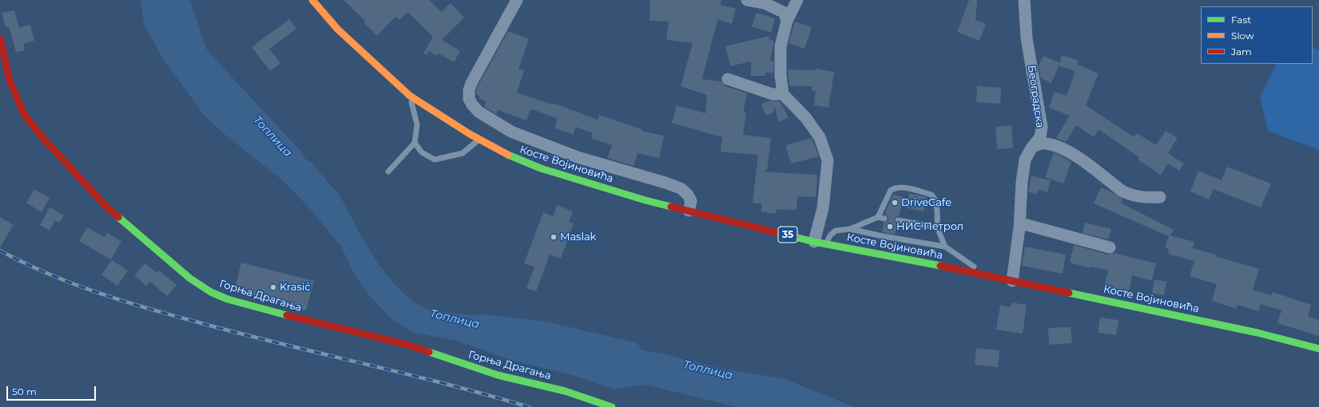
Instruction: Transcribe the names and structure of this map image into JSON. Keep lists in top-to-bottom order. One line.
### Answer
{"streets":{"main road":["Косте Војиновића","35","Горња Драгања"],"street":["Београдска"]},"crossings":[["Београдска","Косте Војиновића"]],"water":["Топлица"],"places":["DriveCafe","НИС Петрол","Maslak","Krasić"],"legend":["Fast","Slow","Jam"],"scale_bar":"50 m"}
